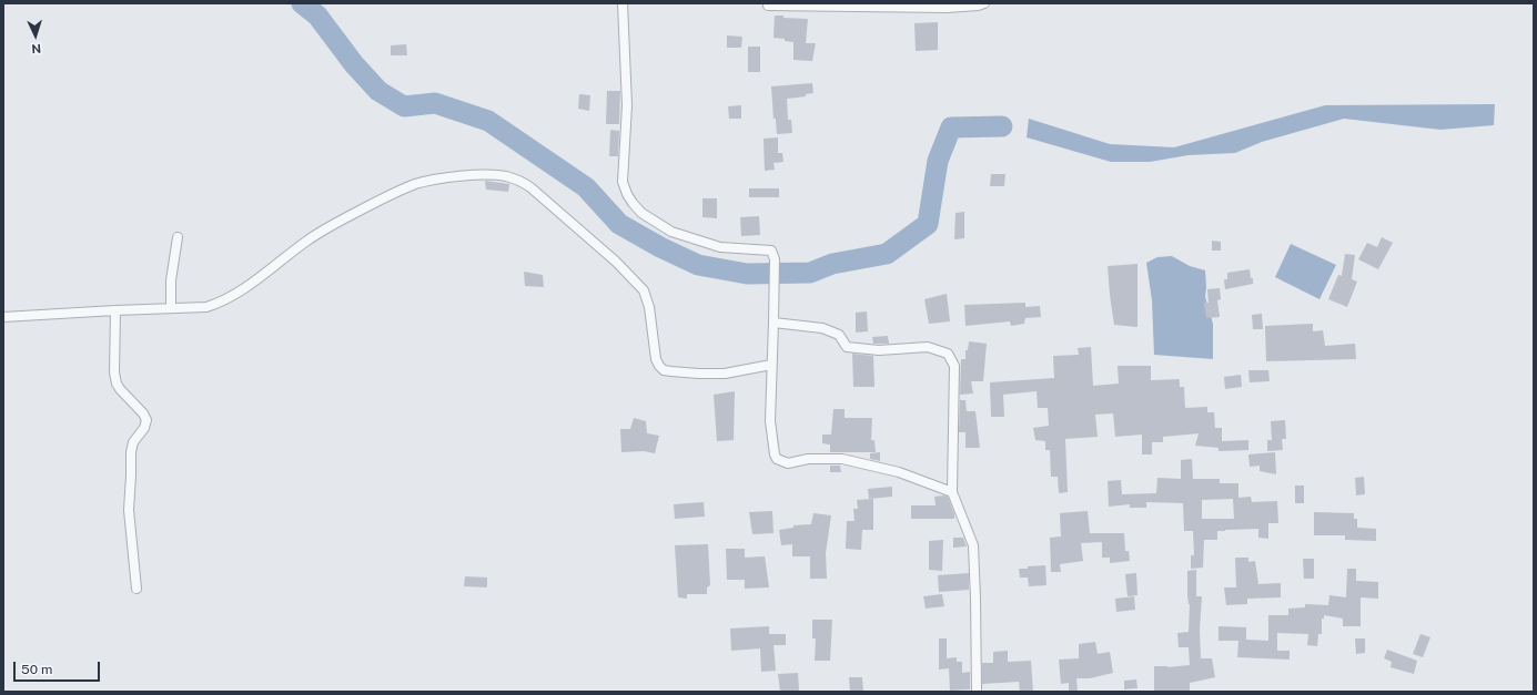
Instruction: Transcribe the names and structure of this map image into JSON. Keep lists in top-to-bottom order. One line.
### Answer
{"scale_bar":"50 m","north":"bottom"}
